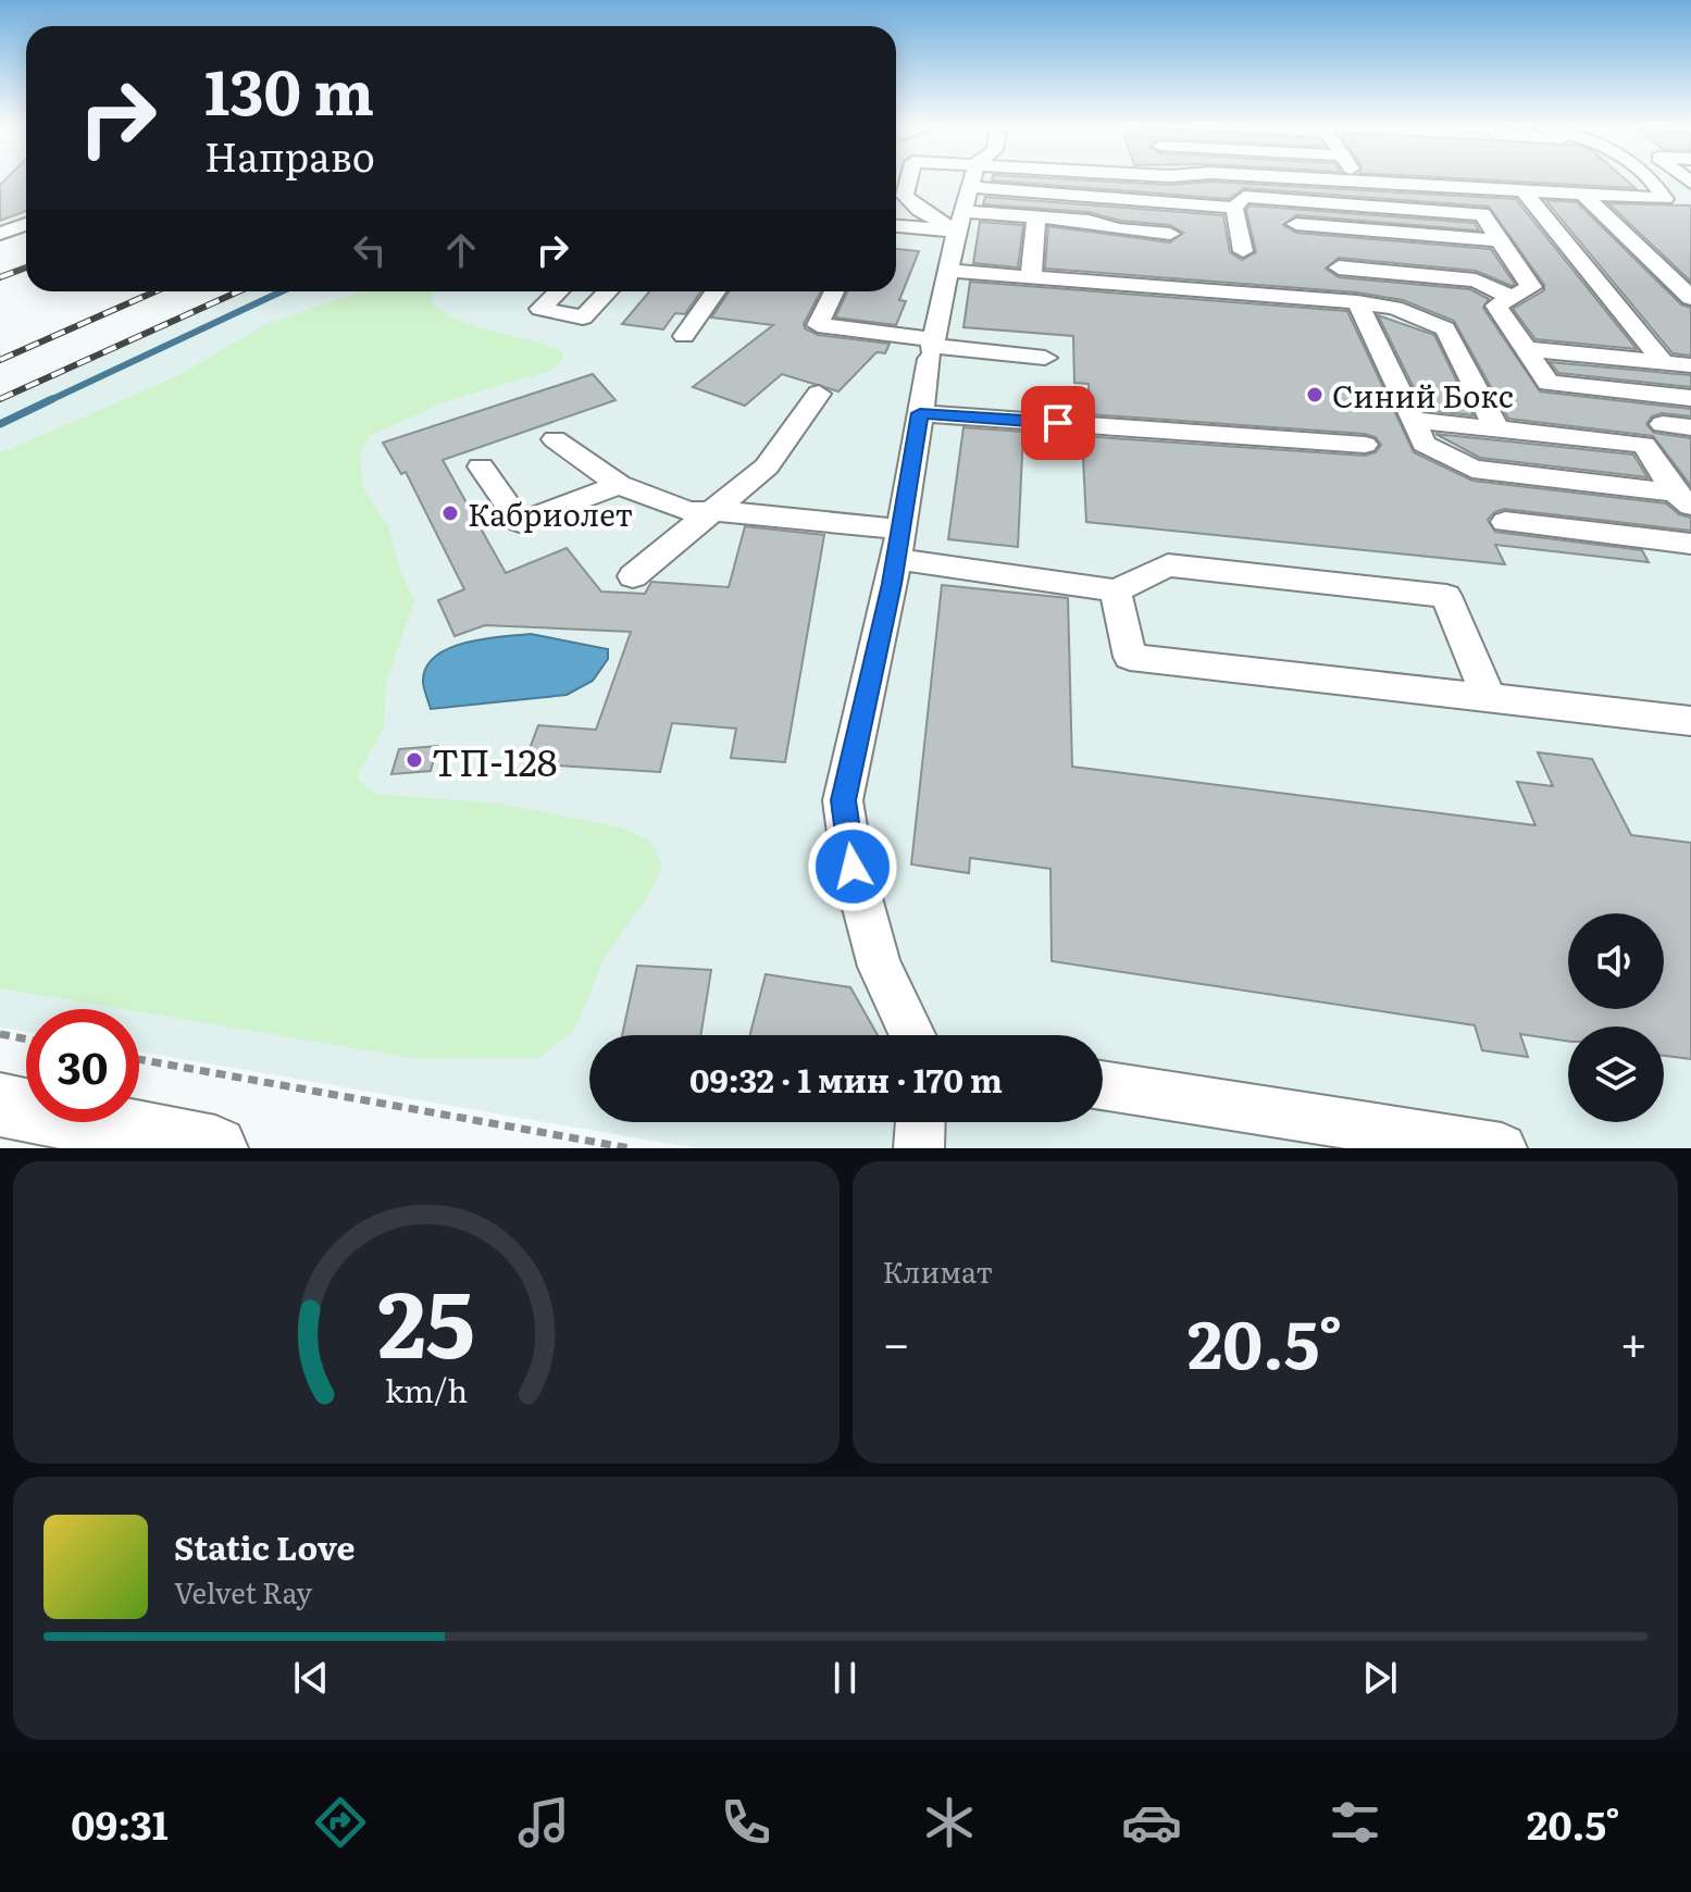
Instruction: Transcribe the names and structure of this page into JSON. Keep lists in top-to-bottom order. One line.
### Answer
{"places":["Синий Бокс","Кабриолет","ТП-128"],"page":{"turn":["130 m","Направо"],"limit":"30","trip":"09:32 · 1 мин · 170 m","tile":"Климат","heat":["−","20.5°","+"],"song":["Static Love","Velvet Ray"],"tabs":["09:31","20.5°"],"gauge":["25","km/h"]}}
